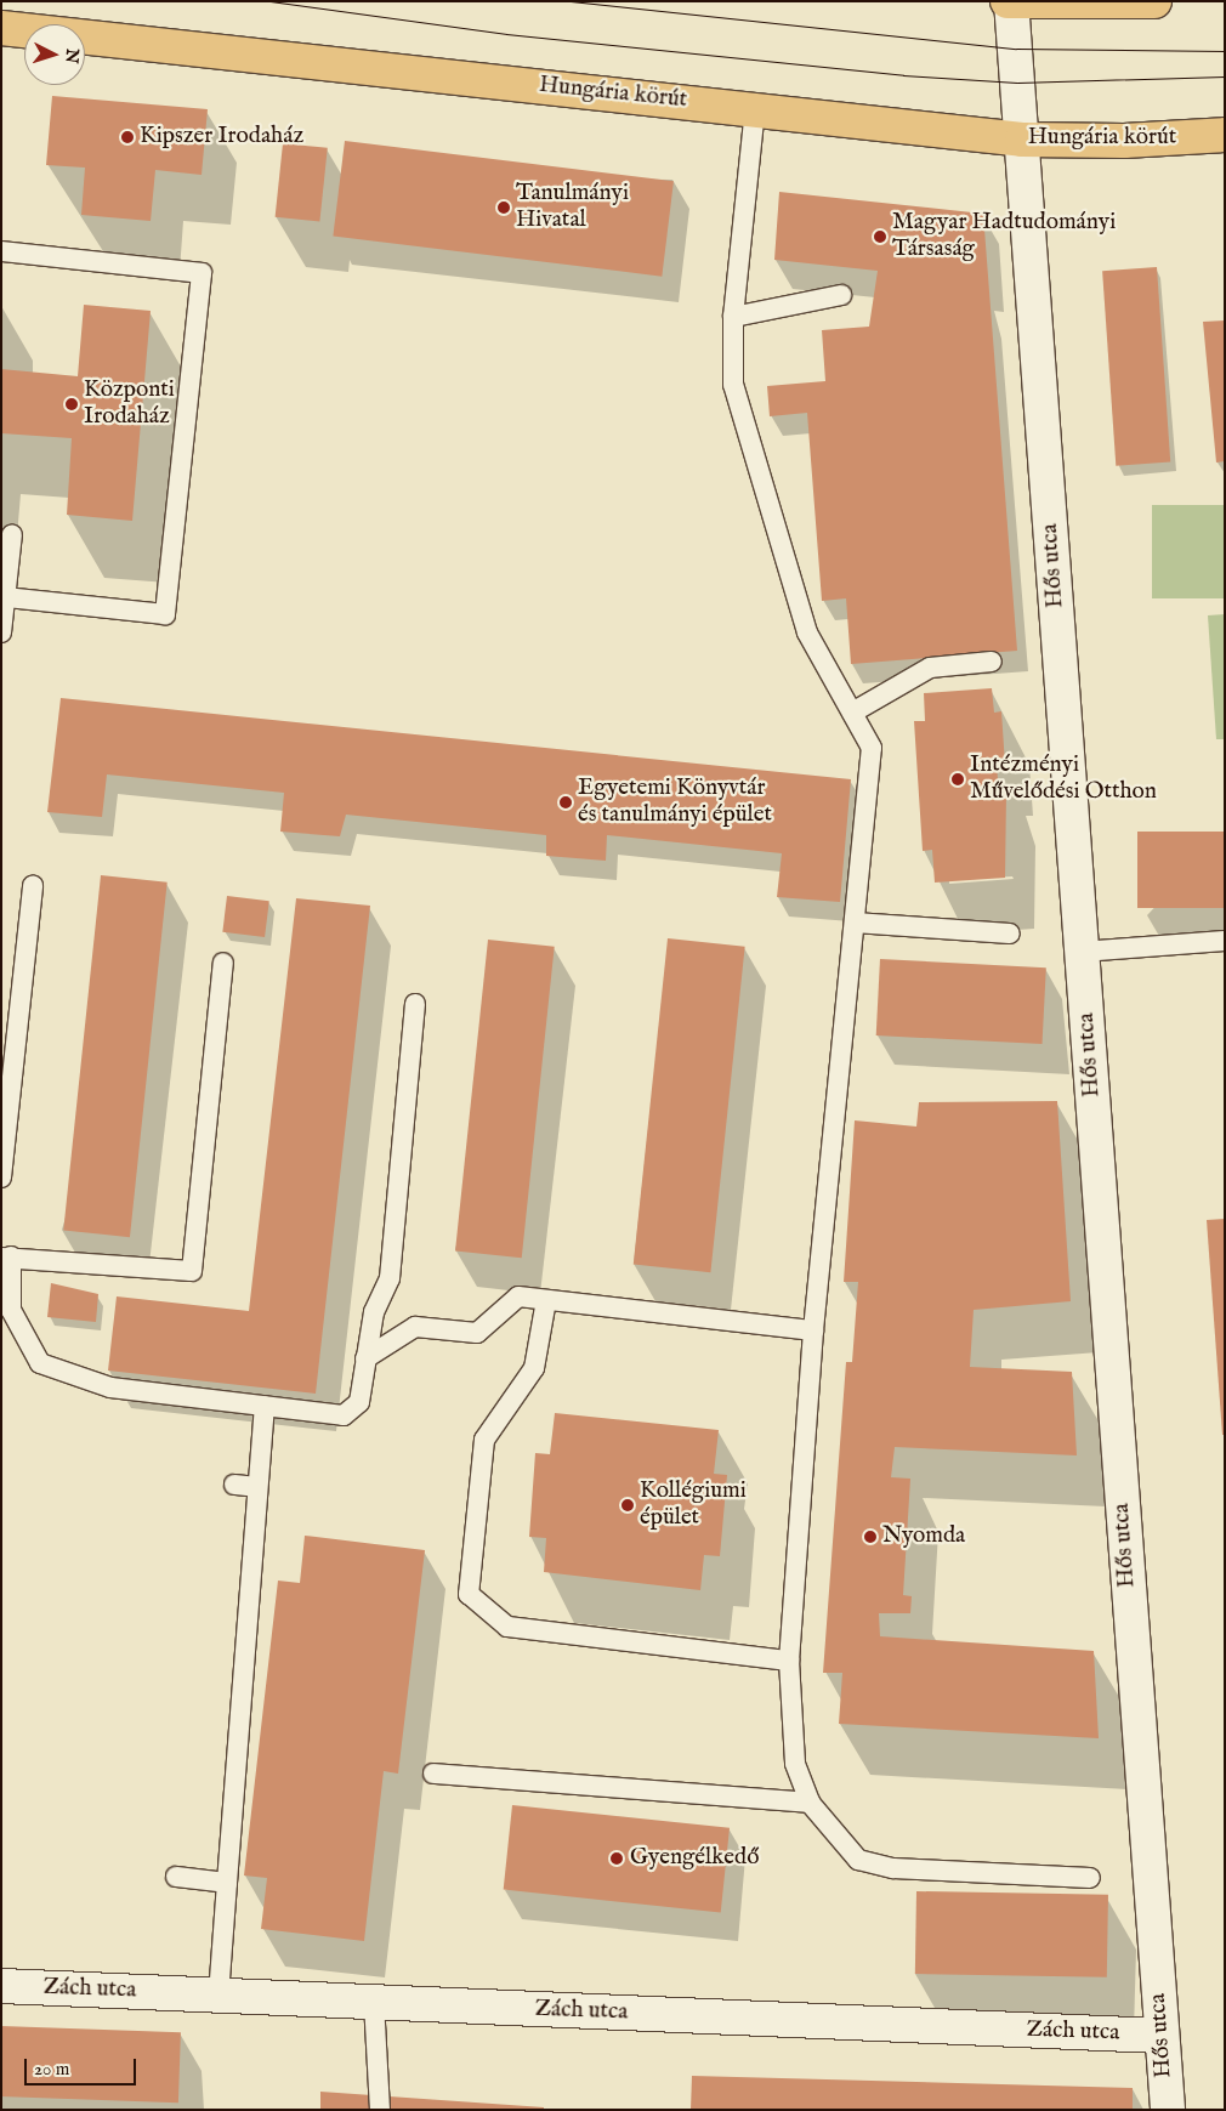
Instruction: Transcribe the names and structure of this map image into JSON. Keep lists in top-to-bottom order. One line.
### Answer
{"streets":{"main road":["Hungária körút"],"street":["Hős utca","Zách utca"]},"crossings":[["Hungária körút","Hős utca"],["Hős utca","Zách utca"]],"places":["Kipszer Irodaház","Tanulmányi Hivatal","Magyar Hadtudományi Társaság","Központi Irodaház","Intézményi Művelődési Otthon","Egyetemi Könyvtár és tanulmányi épület","Kollégiumi épület","Nyomda","Gyengélkedő"],"scale_bar":"20 m","north":"right"}
